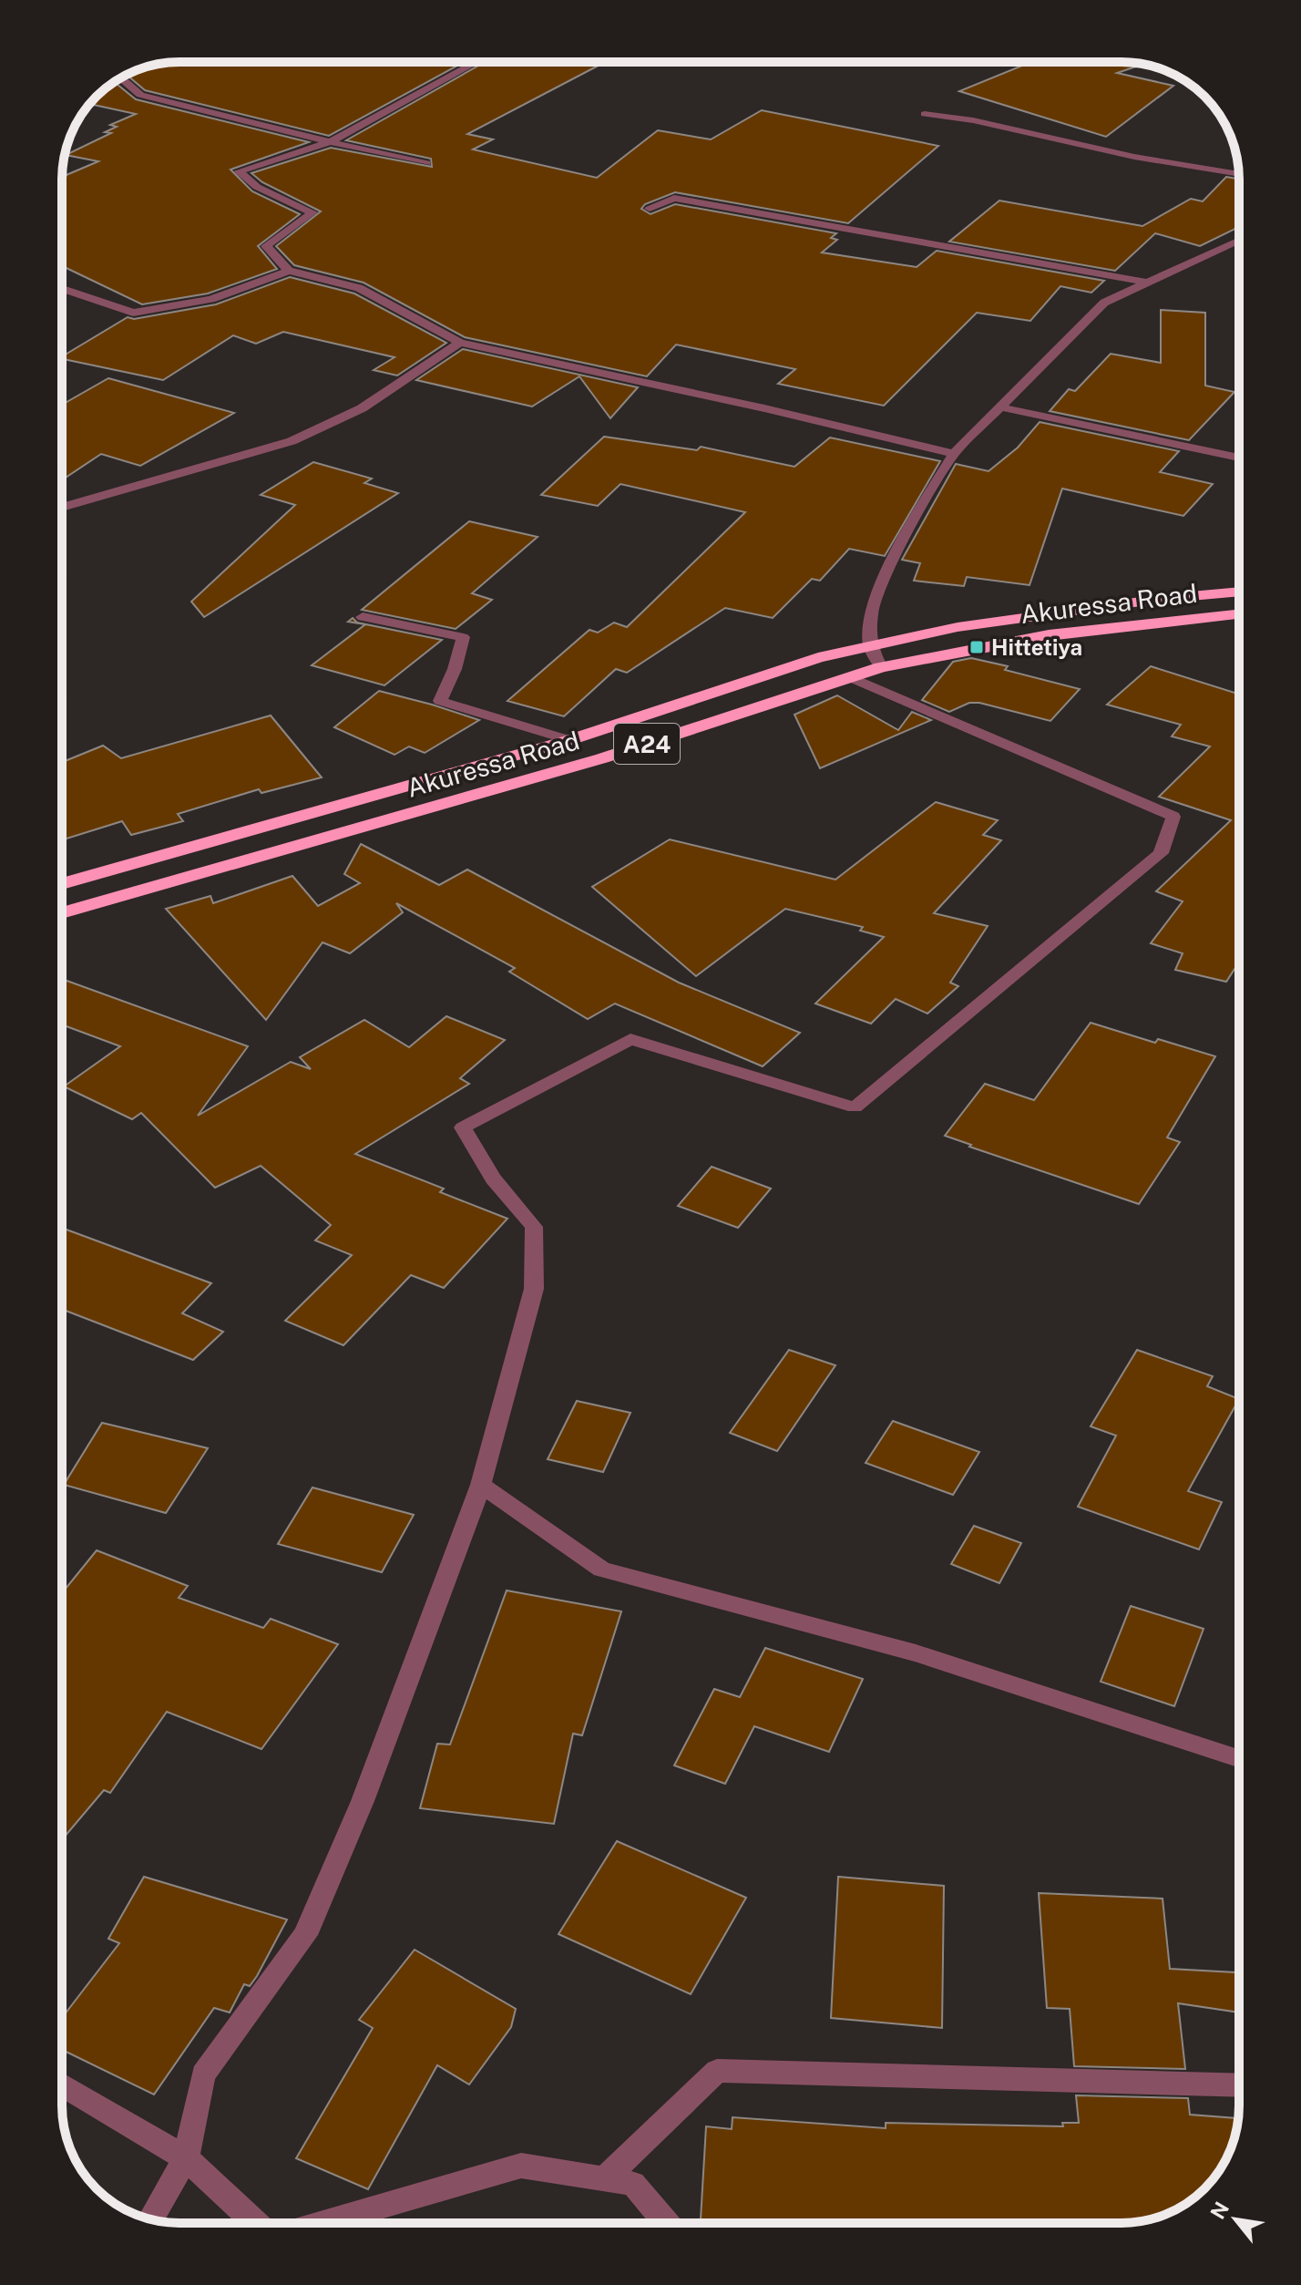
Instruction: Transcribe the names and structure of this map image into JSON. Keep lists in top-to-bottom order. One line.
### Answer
{"streets":{"highway":["Akuressa Road","A24"]},"places":{"transit":["Hittetiya"]},"north":"top left"}
